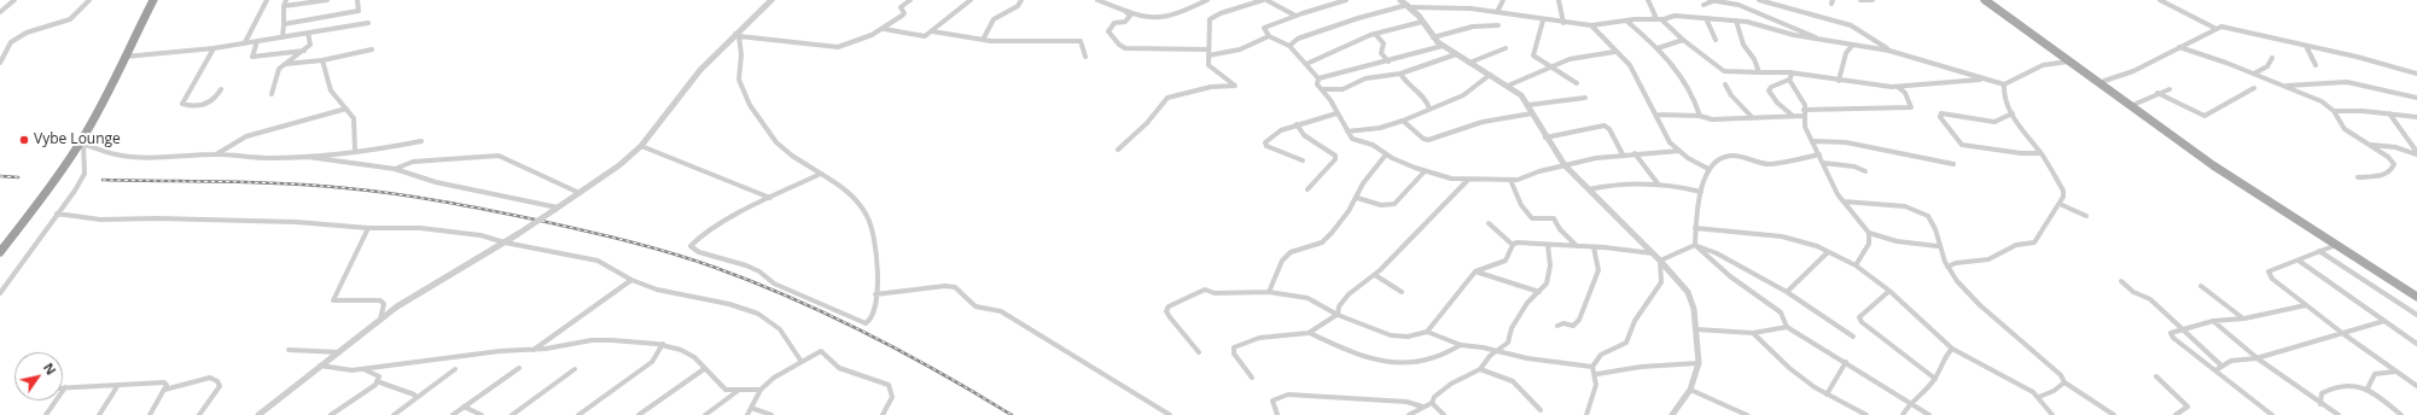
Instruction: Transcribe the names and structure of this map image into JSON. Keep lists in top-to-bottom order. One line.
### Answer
{"places":["Vybe Lounge"],"north":"top right"}
